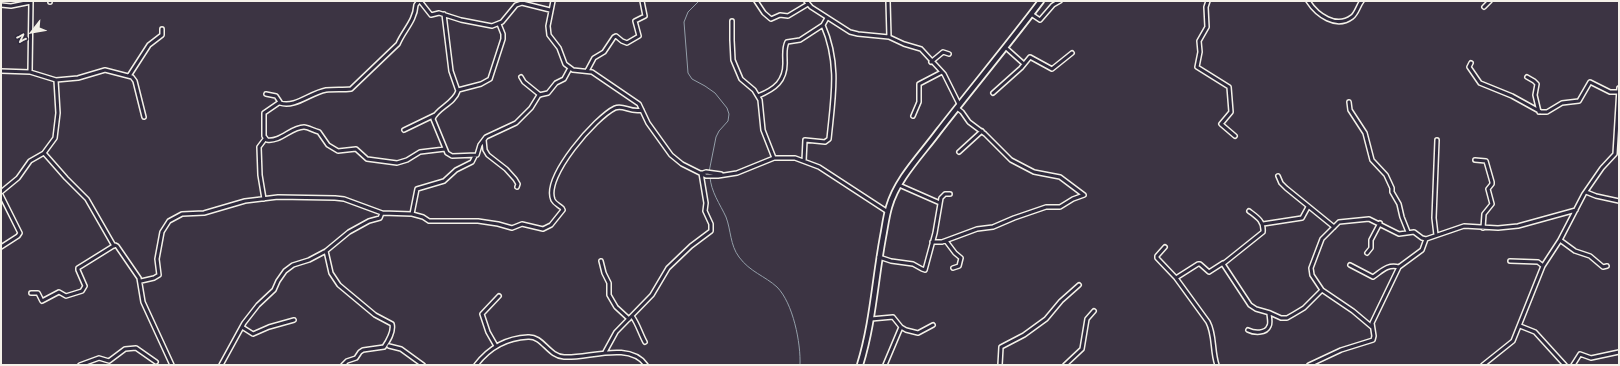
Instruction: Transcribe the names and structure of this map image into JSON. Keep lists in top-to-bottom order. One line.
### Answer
{"north":"bottom left"}
